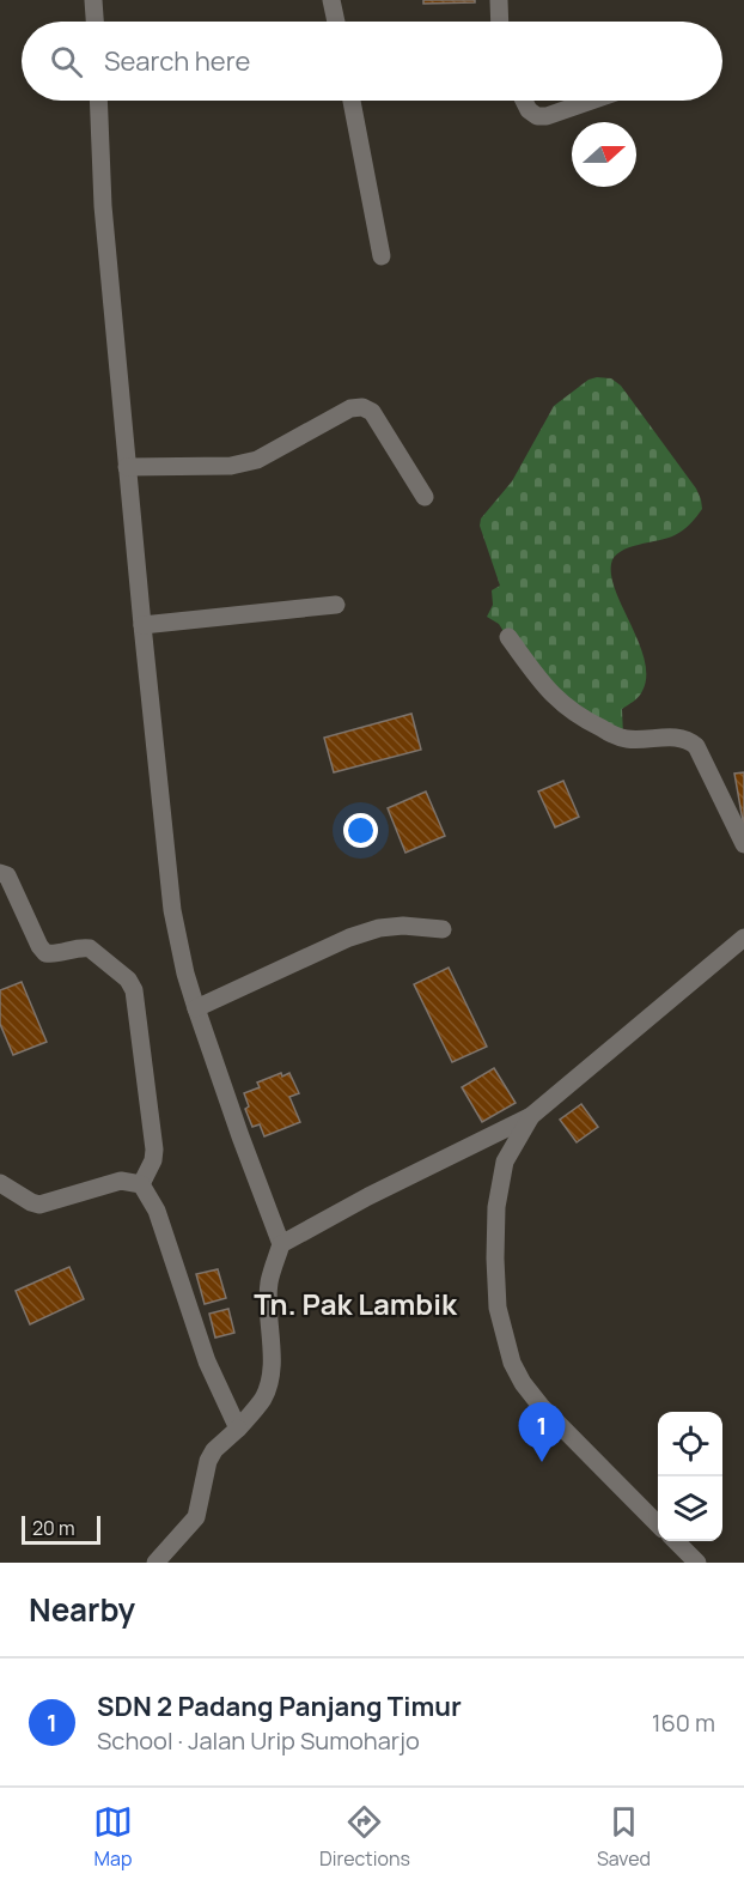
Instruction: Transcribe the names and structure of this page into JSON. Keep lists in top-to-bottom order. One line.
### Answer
{"districts":["Tn. Pak Lambik"],"scale_bar":"20 m","north":"right","page":{"search":"Search here","pins":"1","scale":"20 m","heading":"Nearby","list":[{"mark":"1","name":"SDN 2 Padang Panjang Timur","note":"School · Jalan Urip Sumoharjo","value":"160 m"}],"nav":["Map","Directions","Saved"]}}
